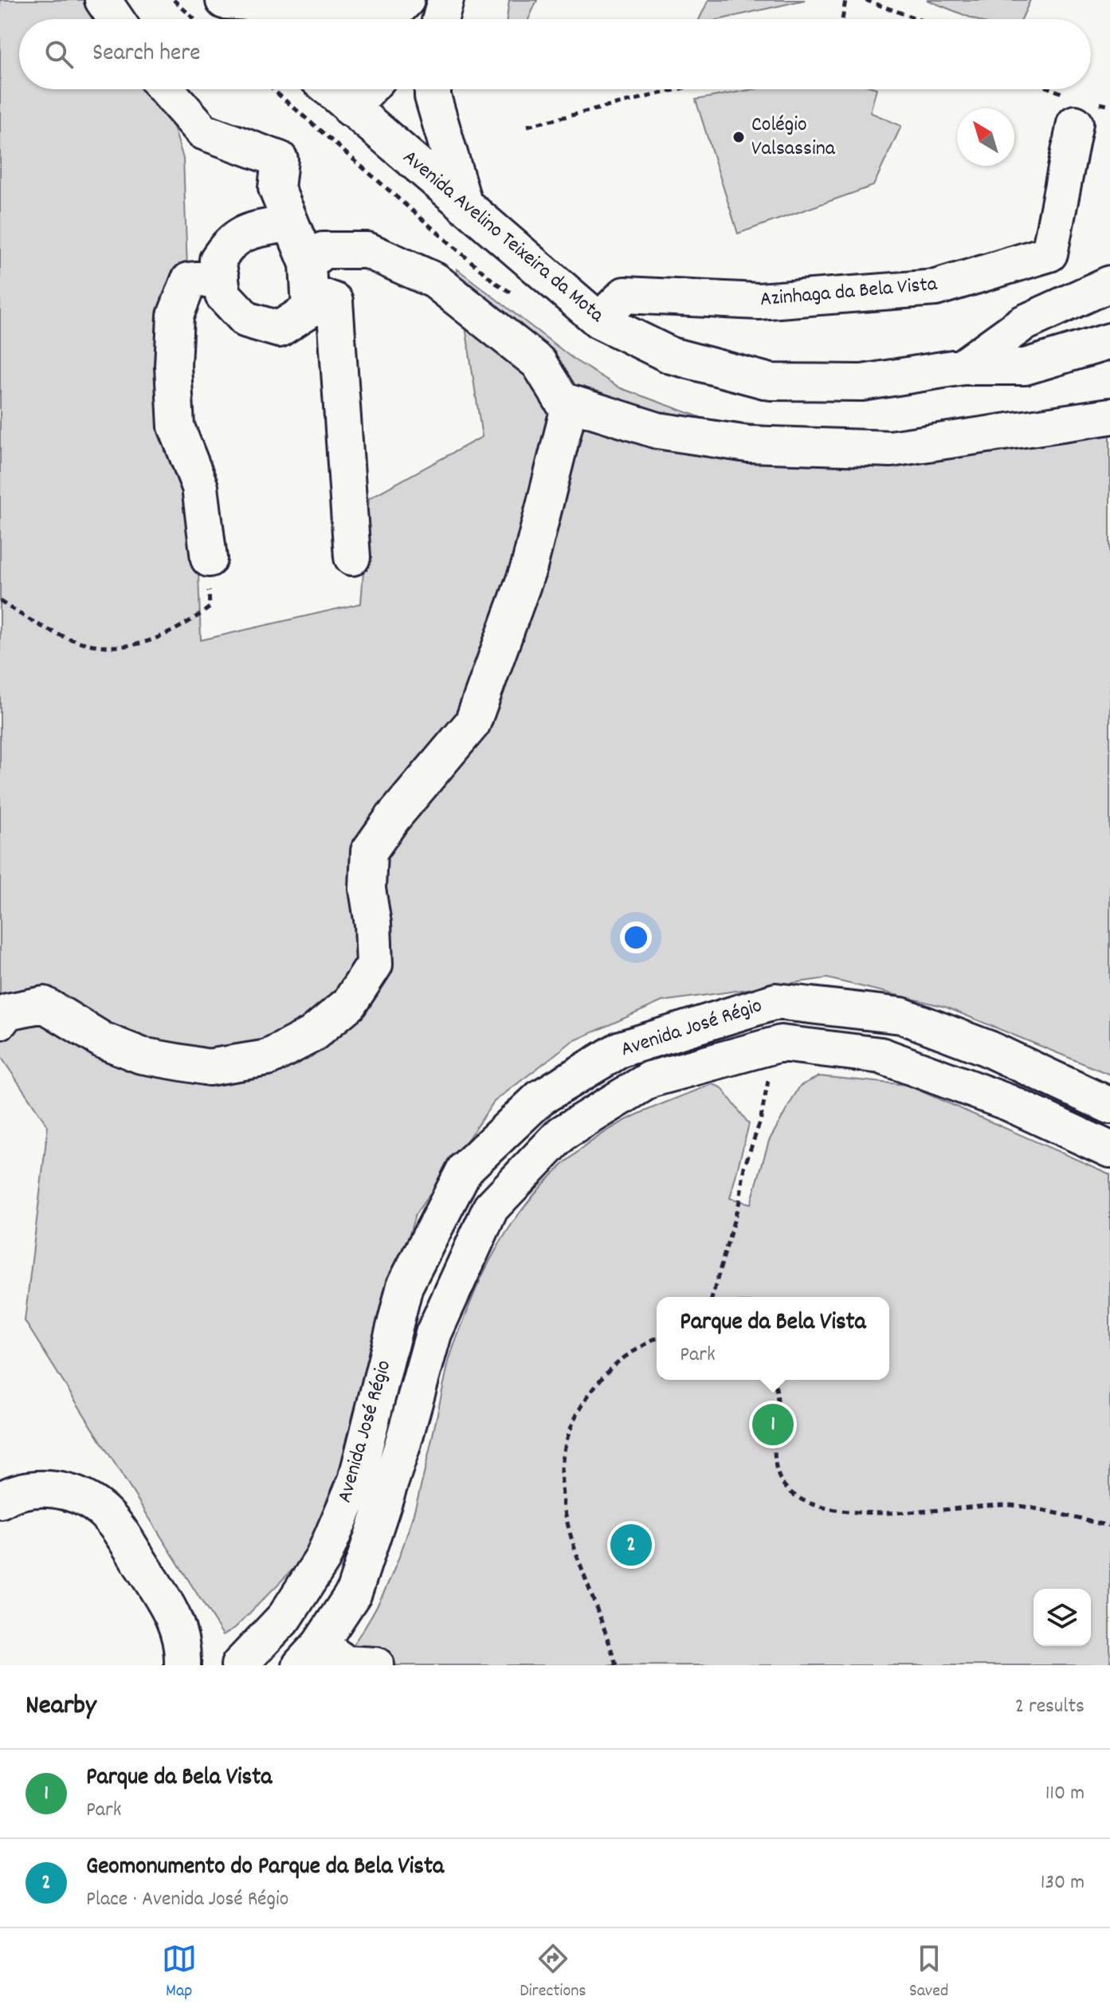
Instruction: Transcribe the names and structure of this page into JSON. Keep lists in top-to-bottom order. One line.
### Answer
{"streets":{"street":["Avenida Avelino Teixeira da Mota","Azinhaga da Bela Vista","Avenida José Régio"]},"crossings":[["Avenida Avelino Teixeira da Mota","Azinhaga da Bela Vista"]],"places":["Colégio Valsassina"],"north":"top left","page":{"search":"Search here","popup":["Parque da Bela Vista","Park"],"pins":["1","2"],"heading":["Nearby","2 results"],"list":[{"mark":"1","name":"Parque da Bela Vista","note":"Park","value":"110 m"},{"mark":"2","name":"Geomonumento do Parque da Bela Vista","note":"Place · Avenida José Régio","value":"130 m"}],"nav":["Map","Directions","Saved"]}}
